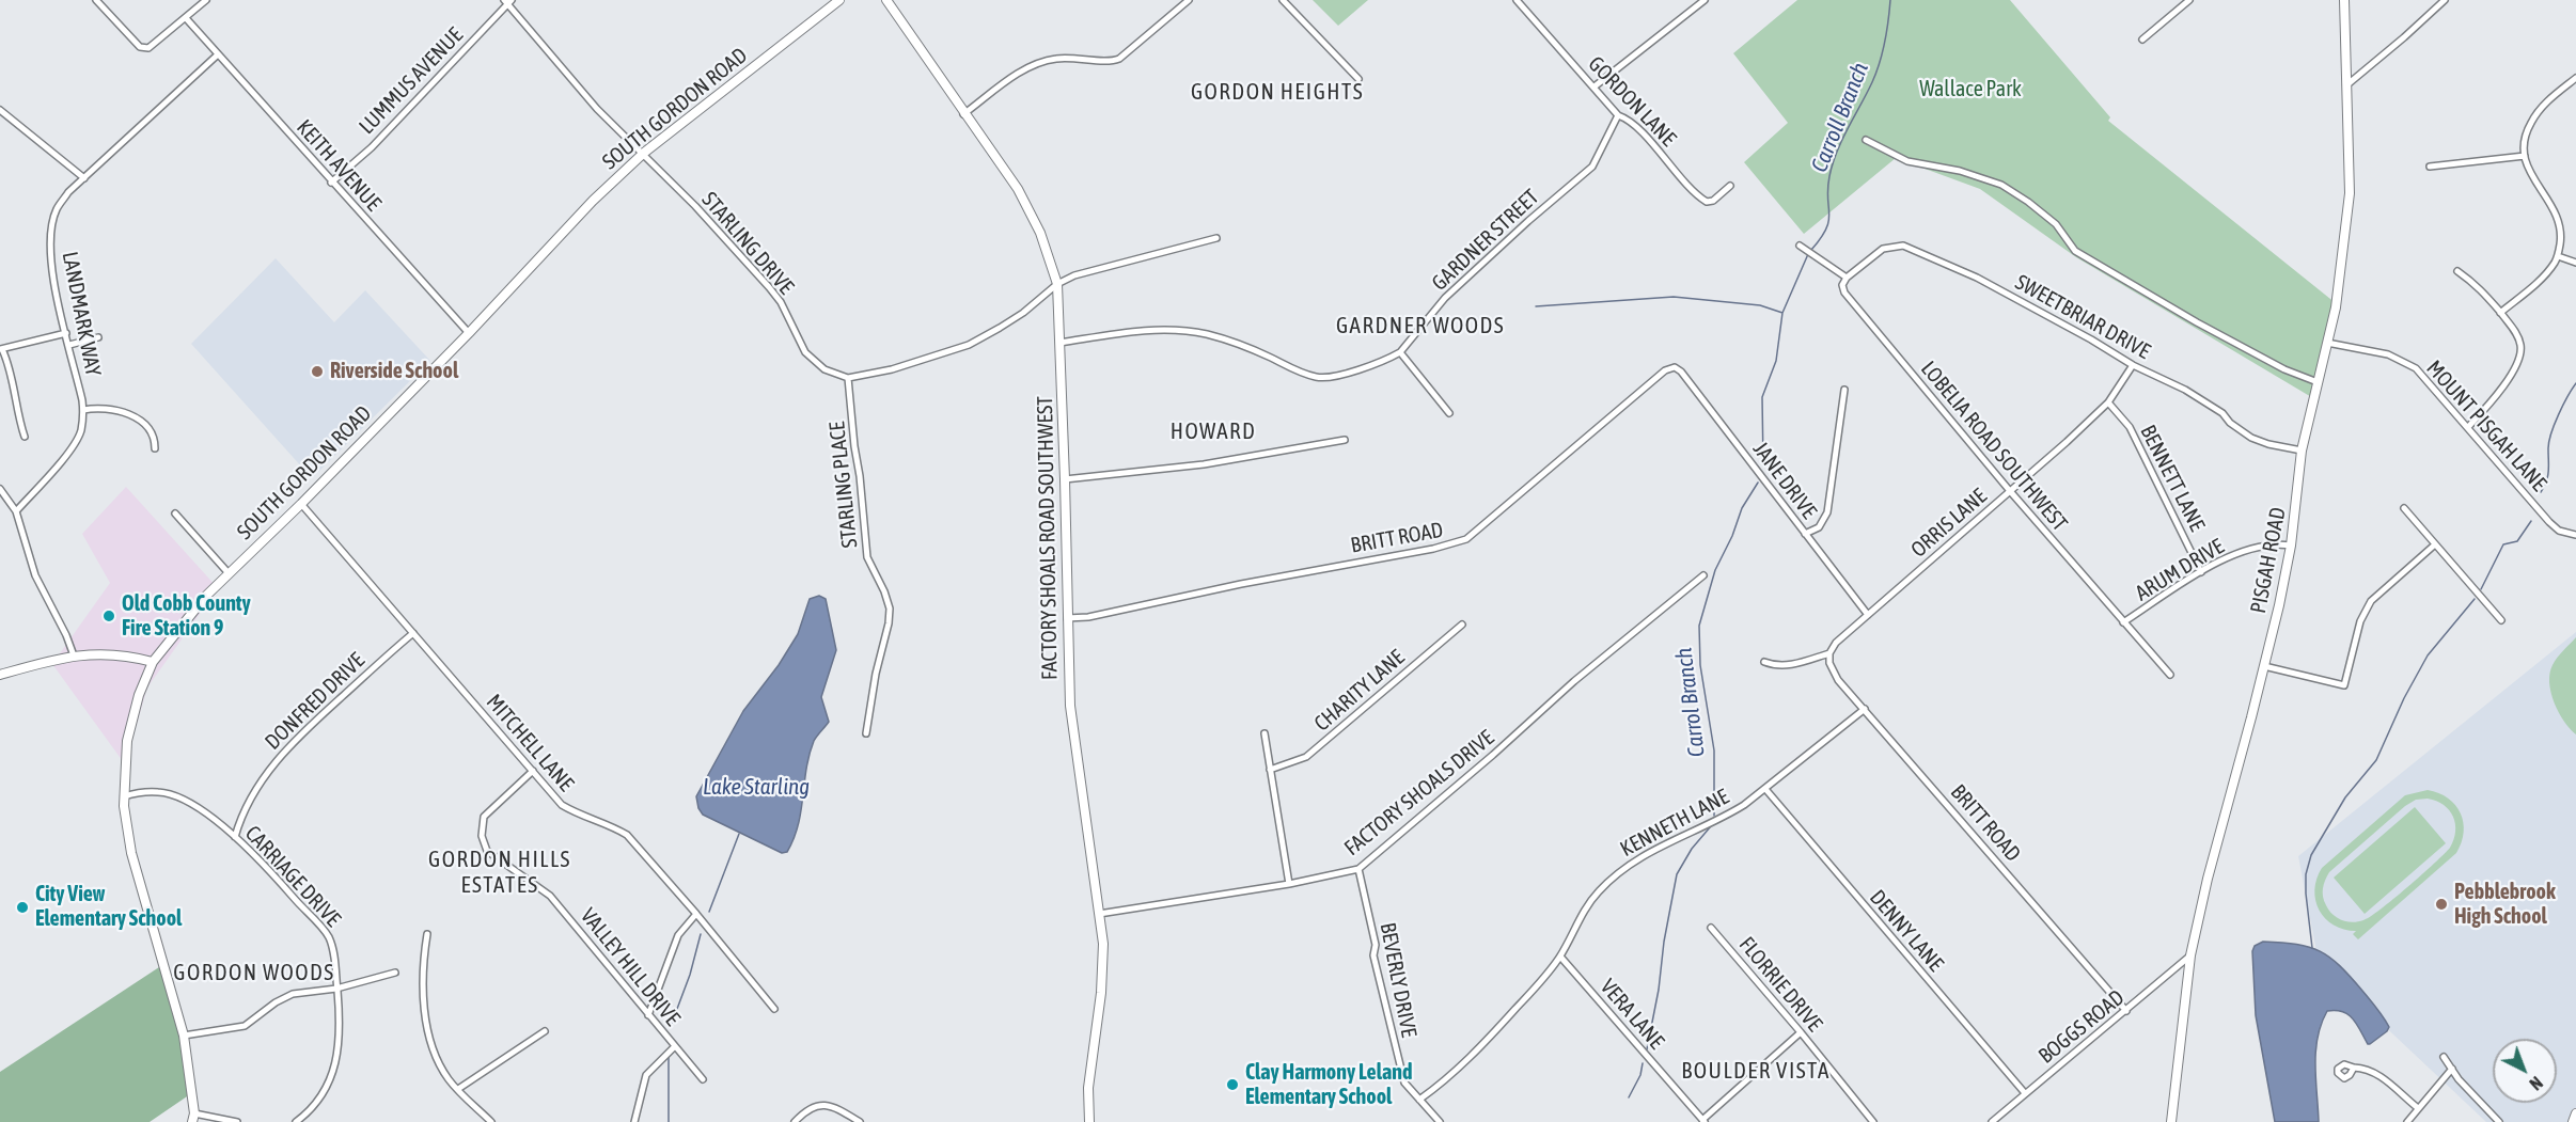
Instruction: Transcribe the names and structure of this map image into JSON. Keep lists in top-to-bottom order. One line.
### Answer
{"streets":{"street":["LUMMUS AVENUE","GORDON LANE","SOUTH GORDON ROAD","KEITH AVENUE","GARDNER STREET","STARLING DRIVE","LANDMARK WAY","SWEETBRIAR DRIVE","MOUNT PISGAH LANE","LOBELIA ROAD SOUTHWEST","BENNETT LANE","JANE DRIVE","STARLING PLACE","ORRIS LANE","FACTORY SHOALS ROAD SOUTHWEST","BRITT ROAD","PISGAH ROAD","ARUM DRIVE","CHARITY LANE","DONFRED DRIVE","MITCHELL LANE","FACTORY SHOALS DRIVE","KENNETH LANE","CARRIAGE DRIVE","DENNY LANE","VALLEY HILL DRIVE","BEVERLY DRIVE","FLORRIE DRIVE","VERA LANE","BOGGS ROAD"]},"crossings":[["LUMMUS AVENUE","KEITH AVENUE"],["LUMMUS AVENUE","STARLING DRIVE"],["GORDON LANE","GARDNER STREET"],["SOUTH GORDON ROAD","KEITH AVENUE"],["SOUTH GORDON ROAD","STARLING DRIVE"],["SOUTH GORDON ROAD","MITCHELL LANE"],["SOUTH GORDON ROAD","CARRIAGE DRIVE"],["KEITH AVENUE","LANDMARK WAY"],["STARLING DRIVE","STARLING PLACE"],["SWEETBRIAR DRIVE","LOBELIA ROAD SOUTHWEST"],["SWEETBRIAR DRIVE","ORRIS LANE"],["SWEETBRIAR DRIVE","PISGAH ROAD"],["MOUNT PISGAH LANE","PISGAH ROAD"],["LOBELIA ROAD SOUTHWEST","ORRIS LANE"],["LOBELIA ROAD SOUTHWEST","ARUM DRIVE"],["BENNETT LANE","ORRIS LANE"],["BENNETT LANE","ARUM DRIVE"],["JANE DRIVE","ORRIS LANE"],["JANE DRIVE","BRITT ROAD"],["ORRIS LANE","BRITT ROAD"],["FACTORY SHOALS ROAD SOUTHWEST","BRITT ROAD"],["FACTORY SHOALS ROAD SOUTHWEST","FACTORY SHOALS DRIVE"],["BRITT ROAD","KENNETH LANE"],["BRITT ROAD","BOGGS ROAD"],["PISGAH ROAD","ARUM DRIVE"],["PISGAH ROAD","BOGGS ROAD"],["DONFRED DRIVE","MITCHELL LANE"],["DONFRED DRIVE","CARRIAGE DRIVE"],["MITCHELL LANE","VALLEY HILL DRIVE"],["FACTORY SHOALS DRIVE","BEVERLY DRIVE"],["KENNETH LANE","DENNY LANE"],["KENNETH LANE","BEVERLY DRIVE"],["KENNETH LANE","VERA LANE"],["DENNY LANE","BOGGS ROAD"]],"districts":["GORDON HEIGHTS","GARDNER WOODS","HOWARD","GORDON HILLS ESTATES","GORDON WOODS","BOULDER VISTA"],"water":["Carroll Branch","Carrol Branch","Lake Starling"],"parks":["Wallace Park"],"places":["Riverside School","Old Cobb County Fire Station 9","Pebblebrook High School","City View Elementary School","Clay Harmony Leland Elementary School"],"north":"bottom right"}
